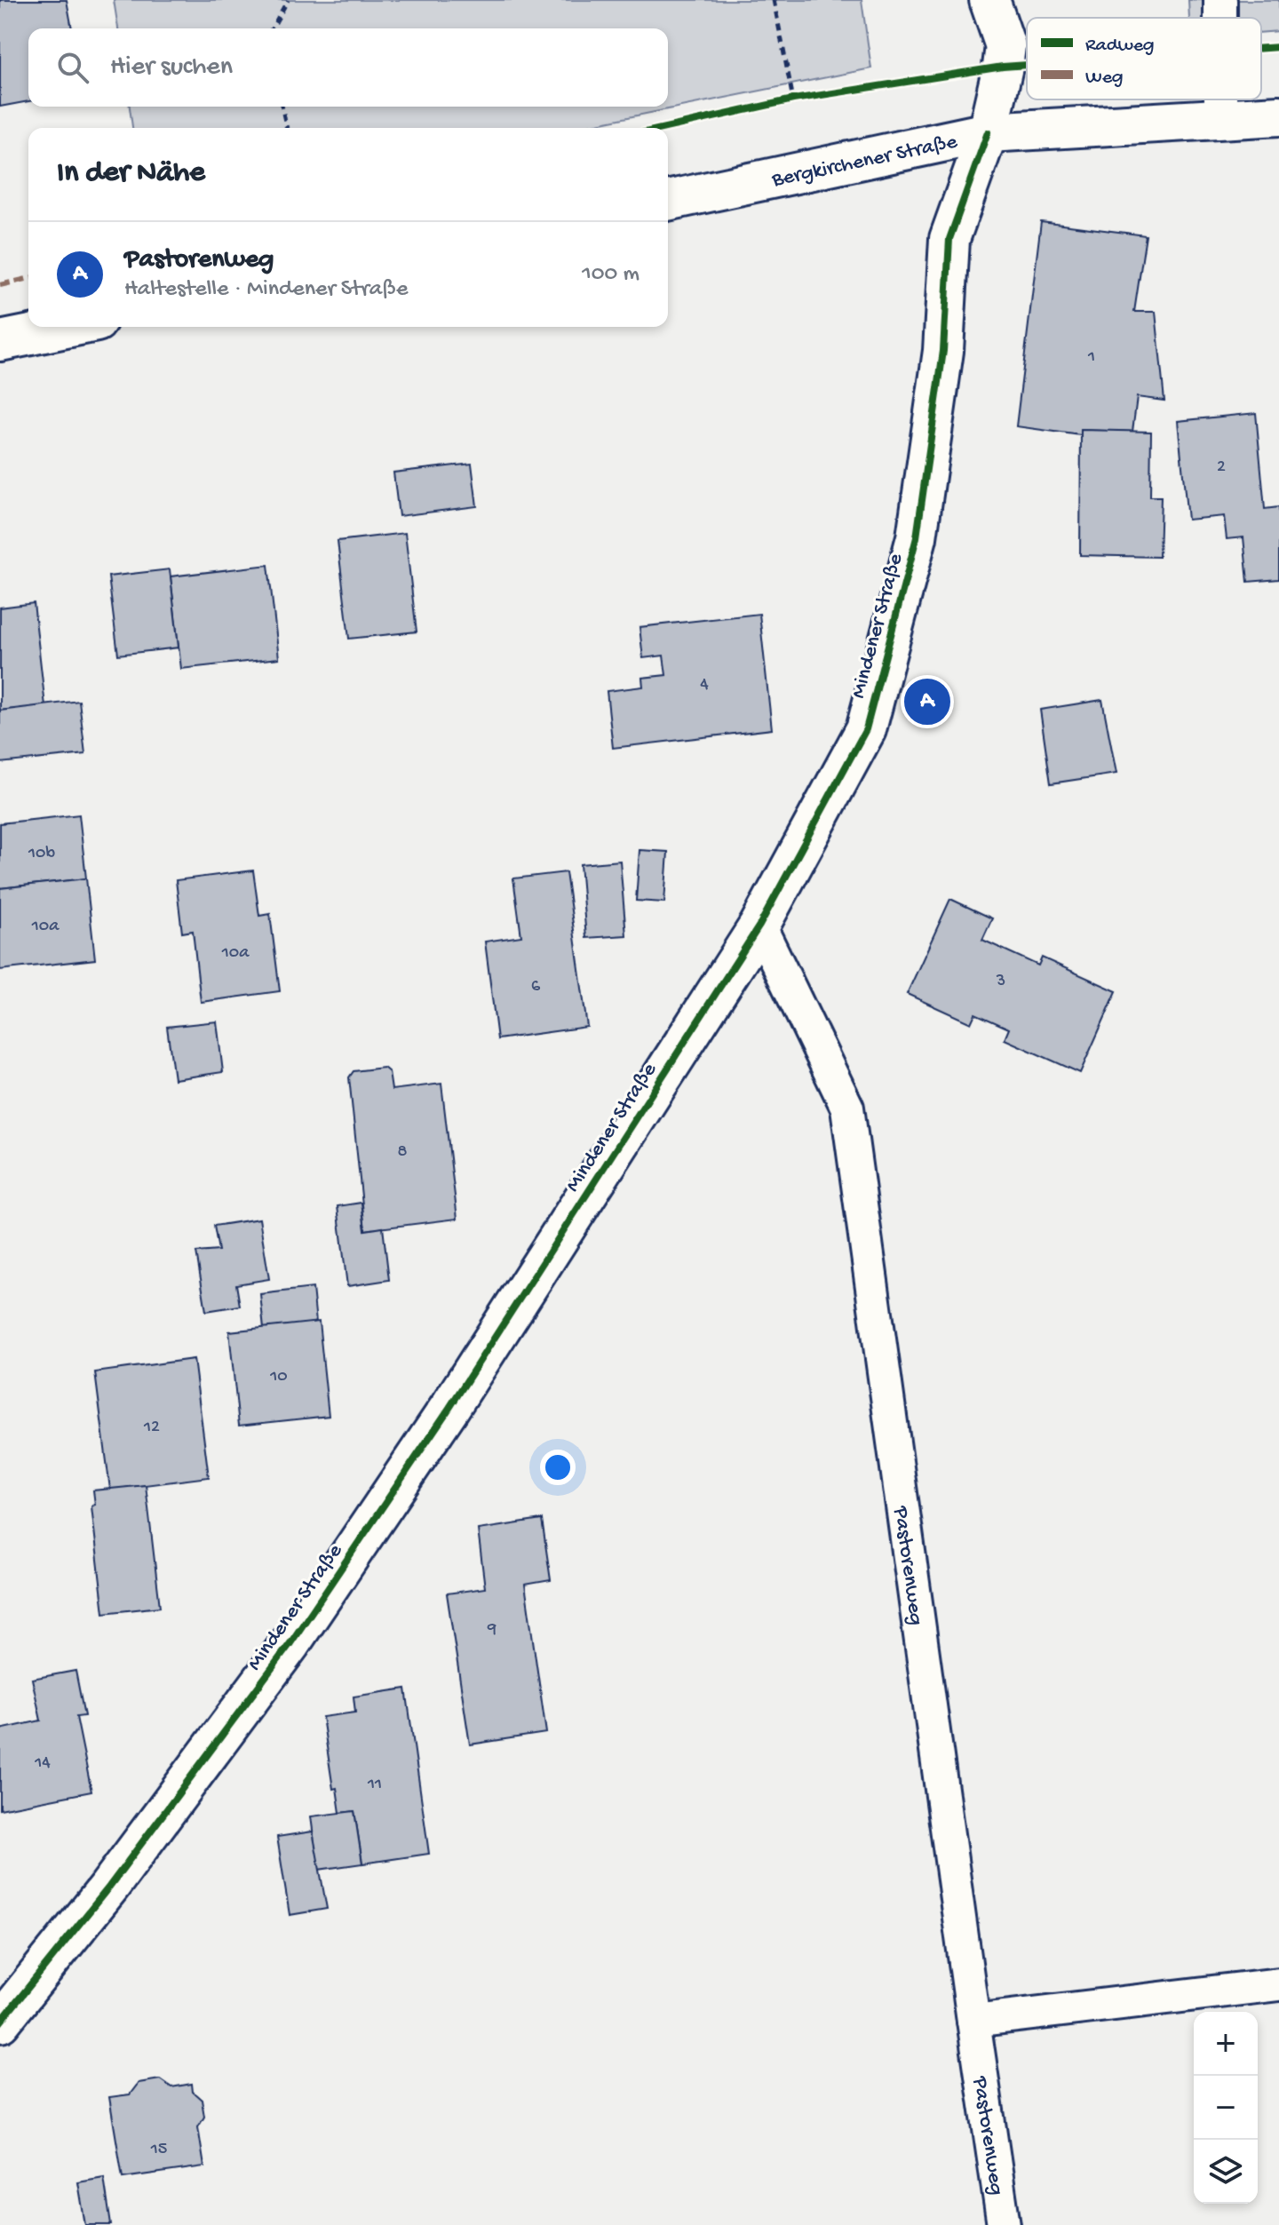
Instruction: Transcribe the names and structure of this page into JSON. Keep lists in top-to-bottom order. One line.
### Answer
{"streets":{"street":["Bergkirchener Straße","Mindener Straße"],"lane":["Pastorenweg"]},"crossings":[["Bergkirchener Straße","Mindener Straße"],["Mindener Straße","Pastorenweg"]],"house_numbers":["1","2","4","10b","10a","10a","3","6","8","10","12","9","14","11","15"],"legend":["Radweg","Weg"],"page":{"search":"Hier suchen","heading":"In der Nähe","list":[{"mark":"A","name":"Pastorenweg","note":"Haltestelle · Mindener Straße","value":"100 m"}],"pins":"A","map_buttons":["+","−"]}}
